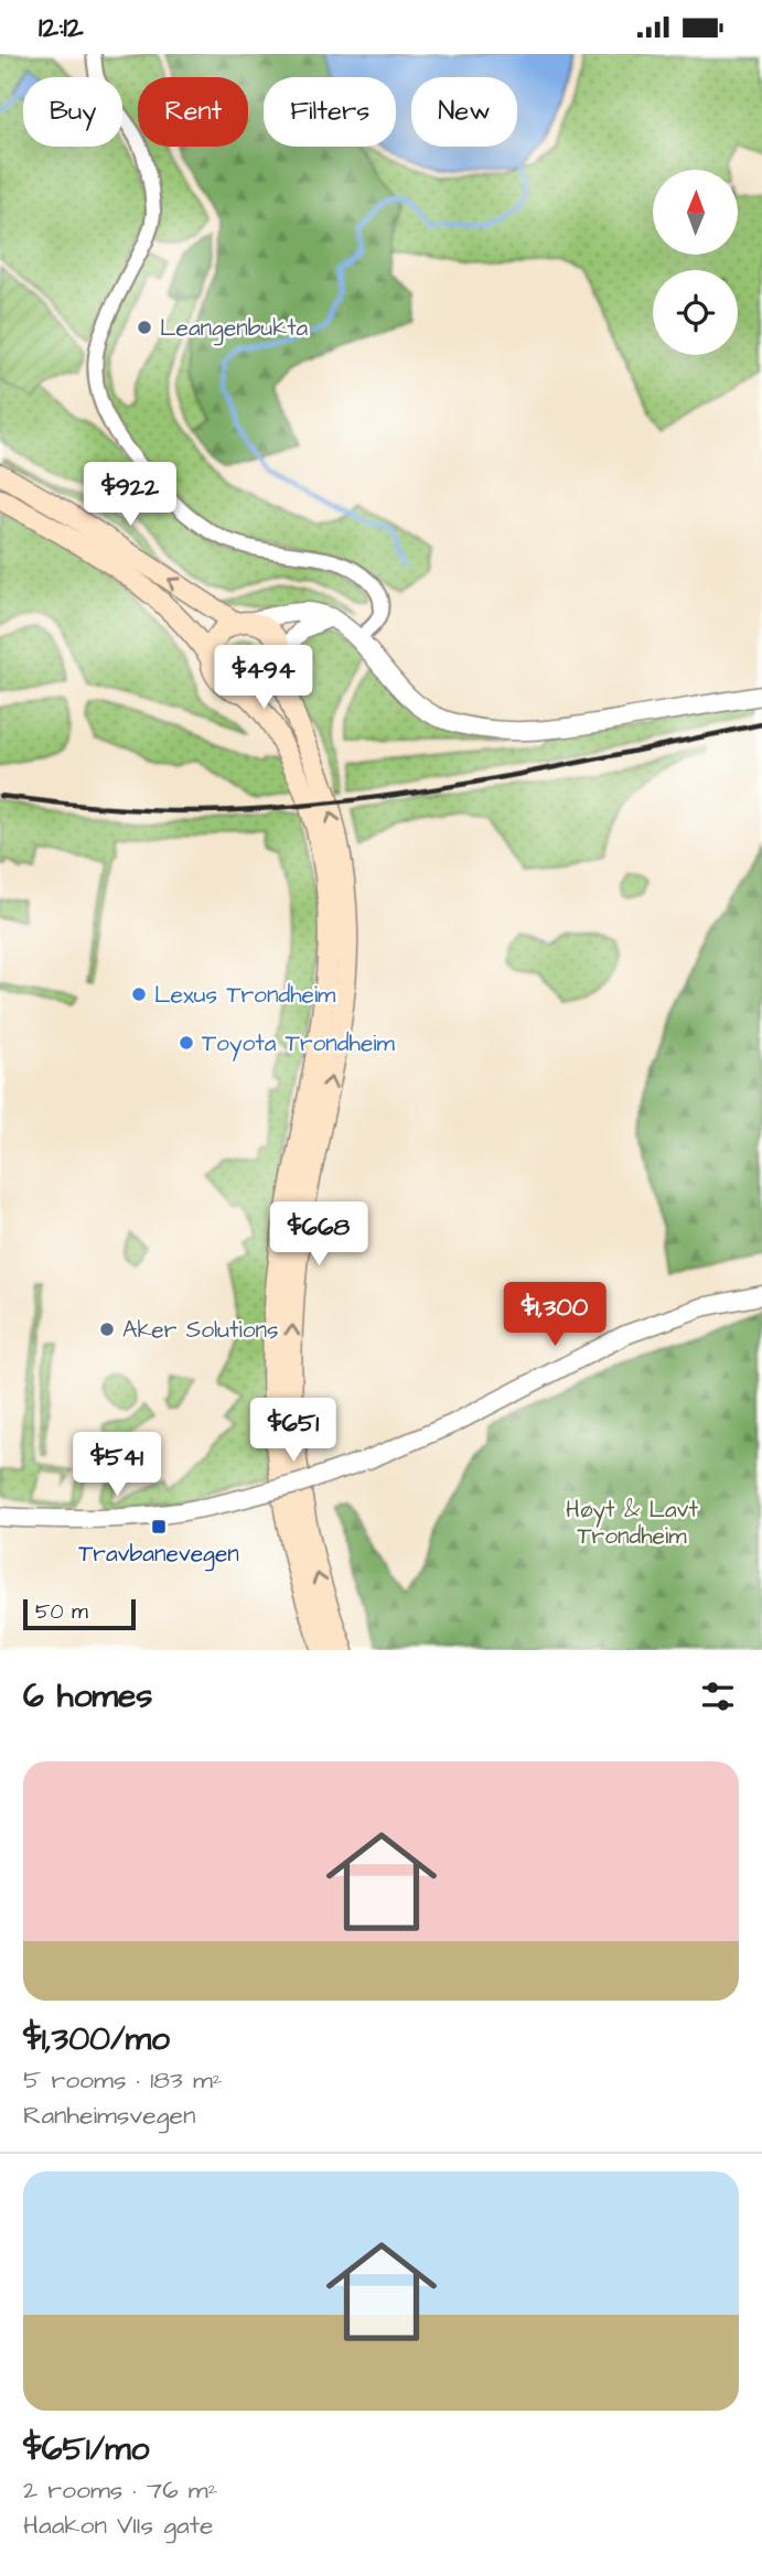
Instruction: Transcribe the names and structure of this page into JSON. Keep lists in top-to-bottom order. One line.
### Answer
{"parks":["Høyt & Lavt Trondheim"],"places":{"other":["Leangenbukta","Lexus Trondheim","Toyota Trondheim","Aker Solutions"],"transit":["Travbanevegen"]},"scale_bar":"50 m","north":"top","page":{"status":"12:12","chip":["Buy","Rent","Filters","New"],"price":["$922","$494","$668","$1,300","$651","$541"],"scale":"50 m","heading":"6 homes","list":[{"name":"$1,300/mo","note":"5 rooms · 183 m² · Ranheimsvegen"},{"name":"$651/mo","note":"2 rooms · 76 m² · Haakon VIIs gate"}]}}
